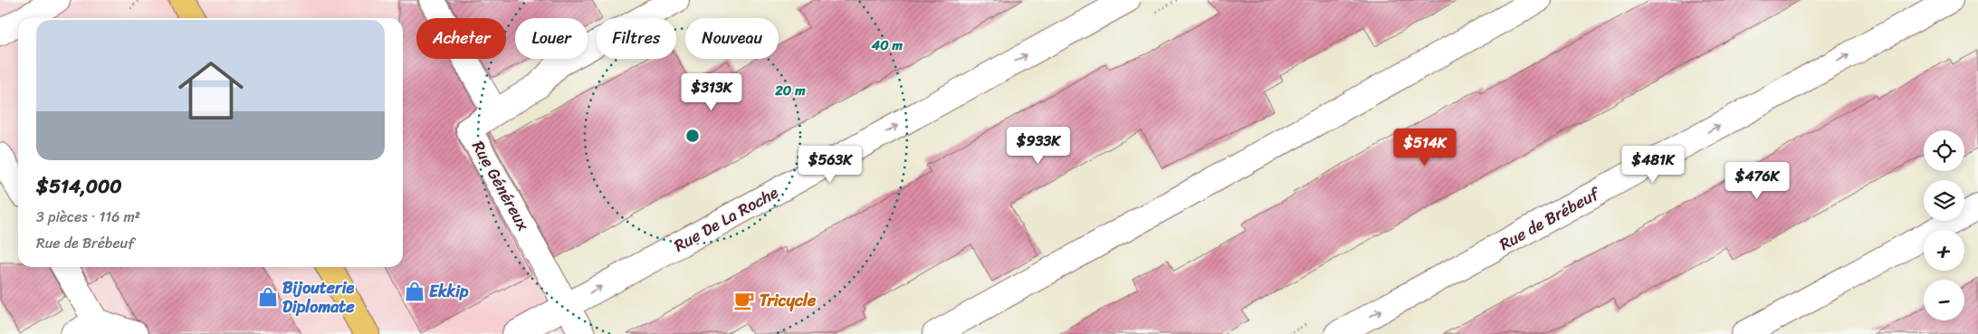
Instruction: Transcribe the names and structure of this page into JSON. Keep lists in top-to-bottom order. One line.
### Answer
{"streets":{"street":["Rue Généreux","Rue De La Roche","Rue de Brébeuf"]},"crossings":[["Rue Généreux","Rue De La Roche"]],"places":{"shop":["Ekkip","Bijouterie Diplomate"],"cafe":["Tricycle"]},"page":{"chip":["Acheter","Louer","Filtres","Nouveau"],"list":[{"name":"$514,000","note":"3 pièces · 116 m² · Rue de Brébeuf"}],"price":["$313K","$933K","$514K","$563K","$481K","$476K"],"map_buttons":["+","−"]},"rings":["40 m","20 m"]}
